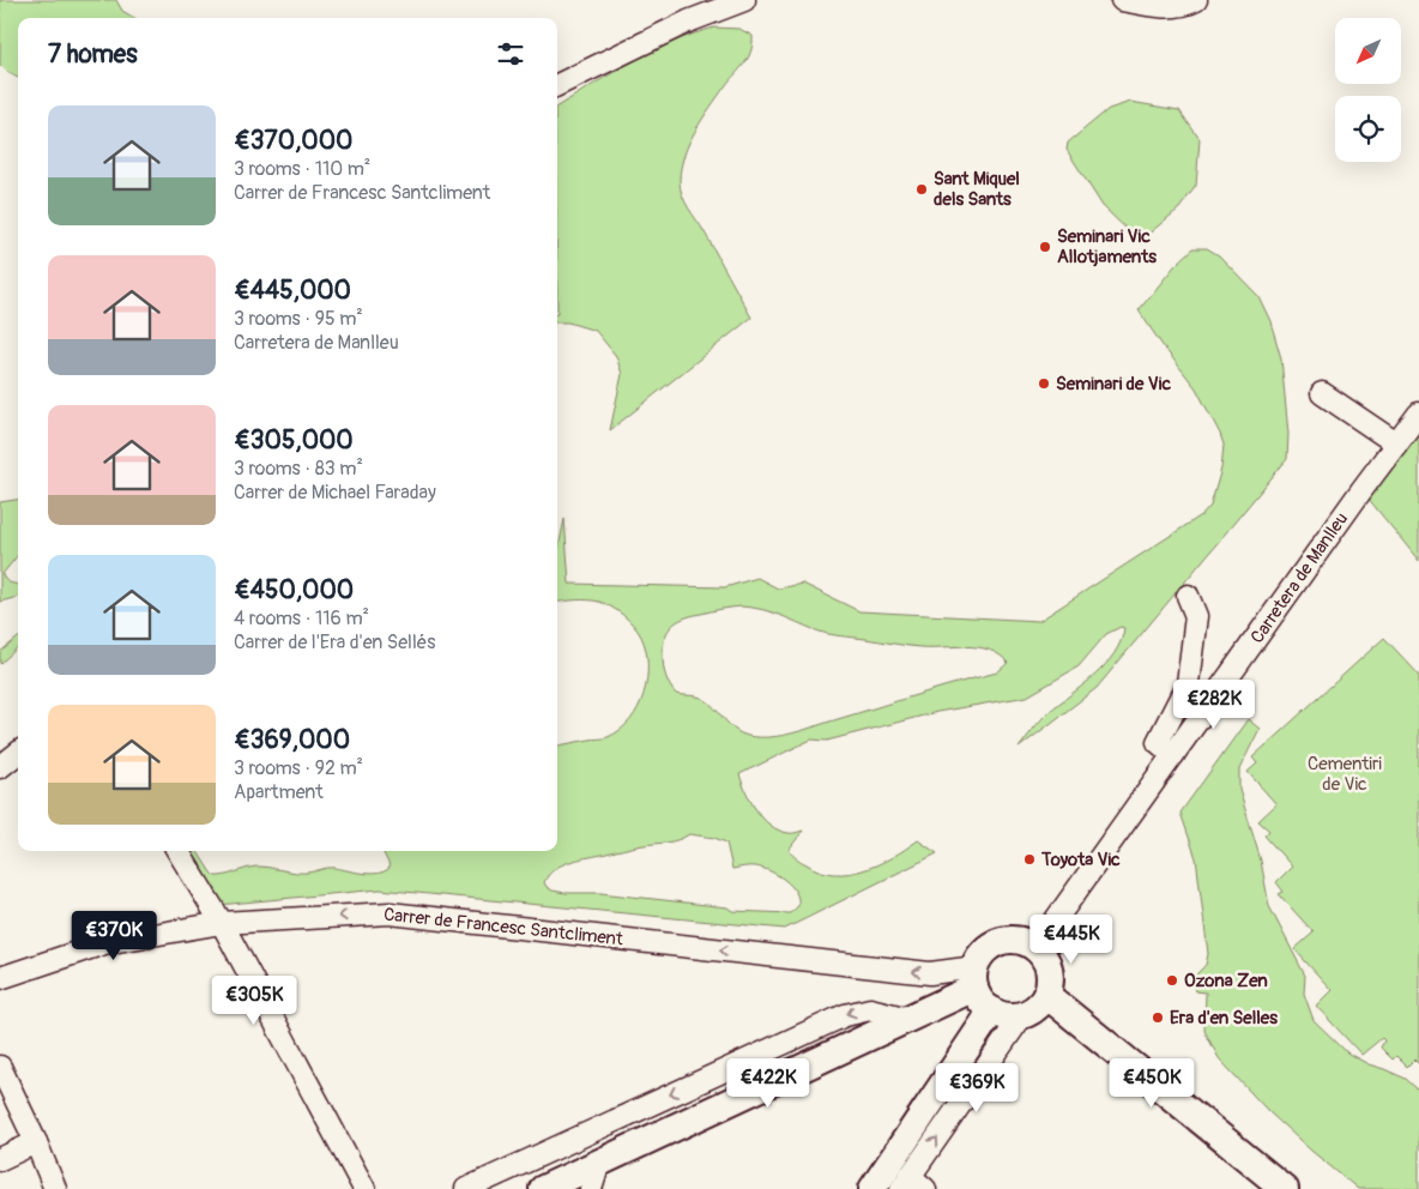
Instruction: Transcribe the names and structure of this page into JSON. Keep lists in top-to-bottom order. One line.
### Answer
{"streets":{"street":["Carretera de Manlleu","Carrer de Francesc Santcliment"]},"crossings":[["Carretera de Manlleu","Carrer de Francesc Santcliment"]],"one_way":["Carrer de Francesc Santcliment"],"parks":["Cementiri de Vic"],"places":["Sant Miquel dels Sants","Seminari Vic Allotjaments","Seminari de Vic","Toyota Vic","Ozona Zen","Era d'en Selles"],"north":"bottom left","page":{"heading":"7 homes","list":[{"name":"€370,000","note":"3 rooms · 110 m² · Carrer de Francesc Santcliment"},{"name":"€445,000","note":"3 rooms · 95 m² · Carretera de Manlleu"},{"name":"€305,000","note":"3 rooms · 83 m² · Carrer de Michael Faraday"},{"name":"€450,000","note":"4 rooms · 116 m² · Carrer de l'Era d'en Sellés"},{"name":"€369,000","note":"3 rooms · 92 m² · Apartment"}],"price":["€282K","€370K","€445K","€305K","€422K","€450K","€369K"]}}
